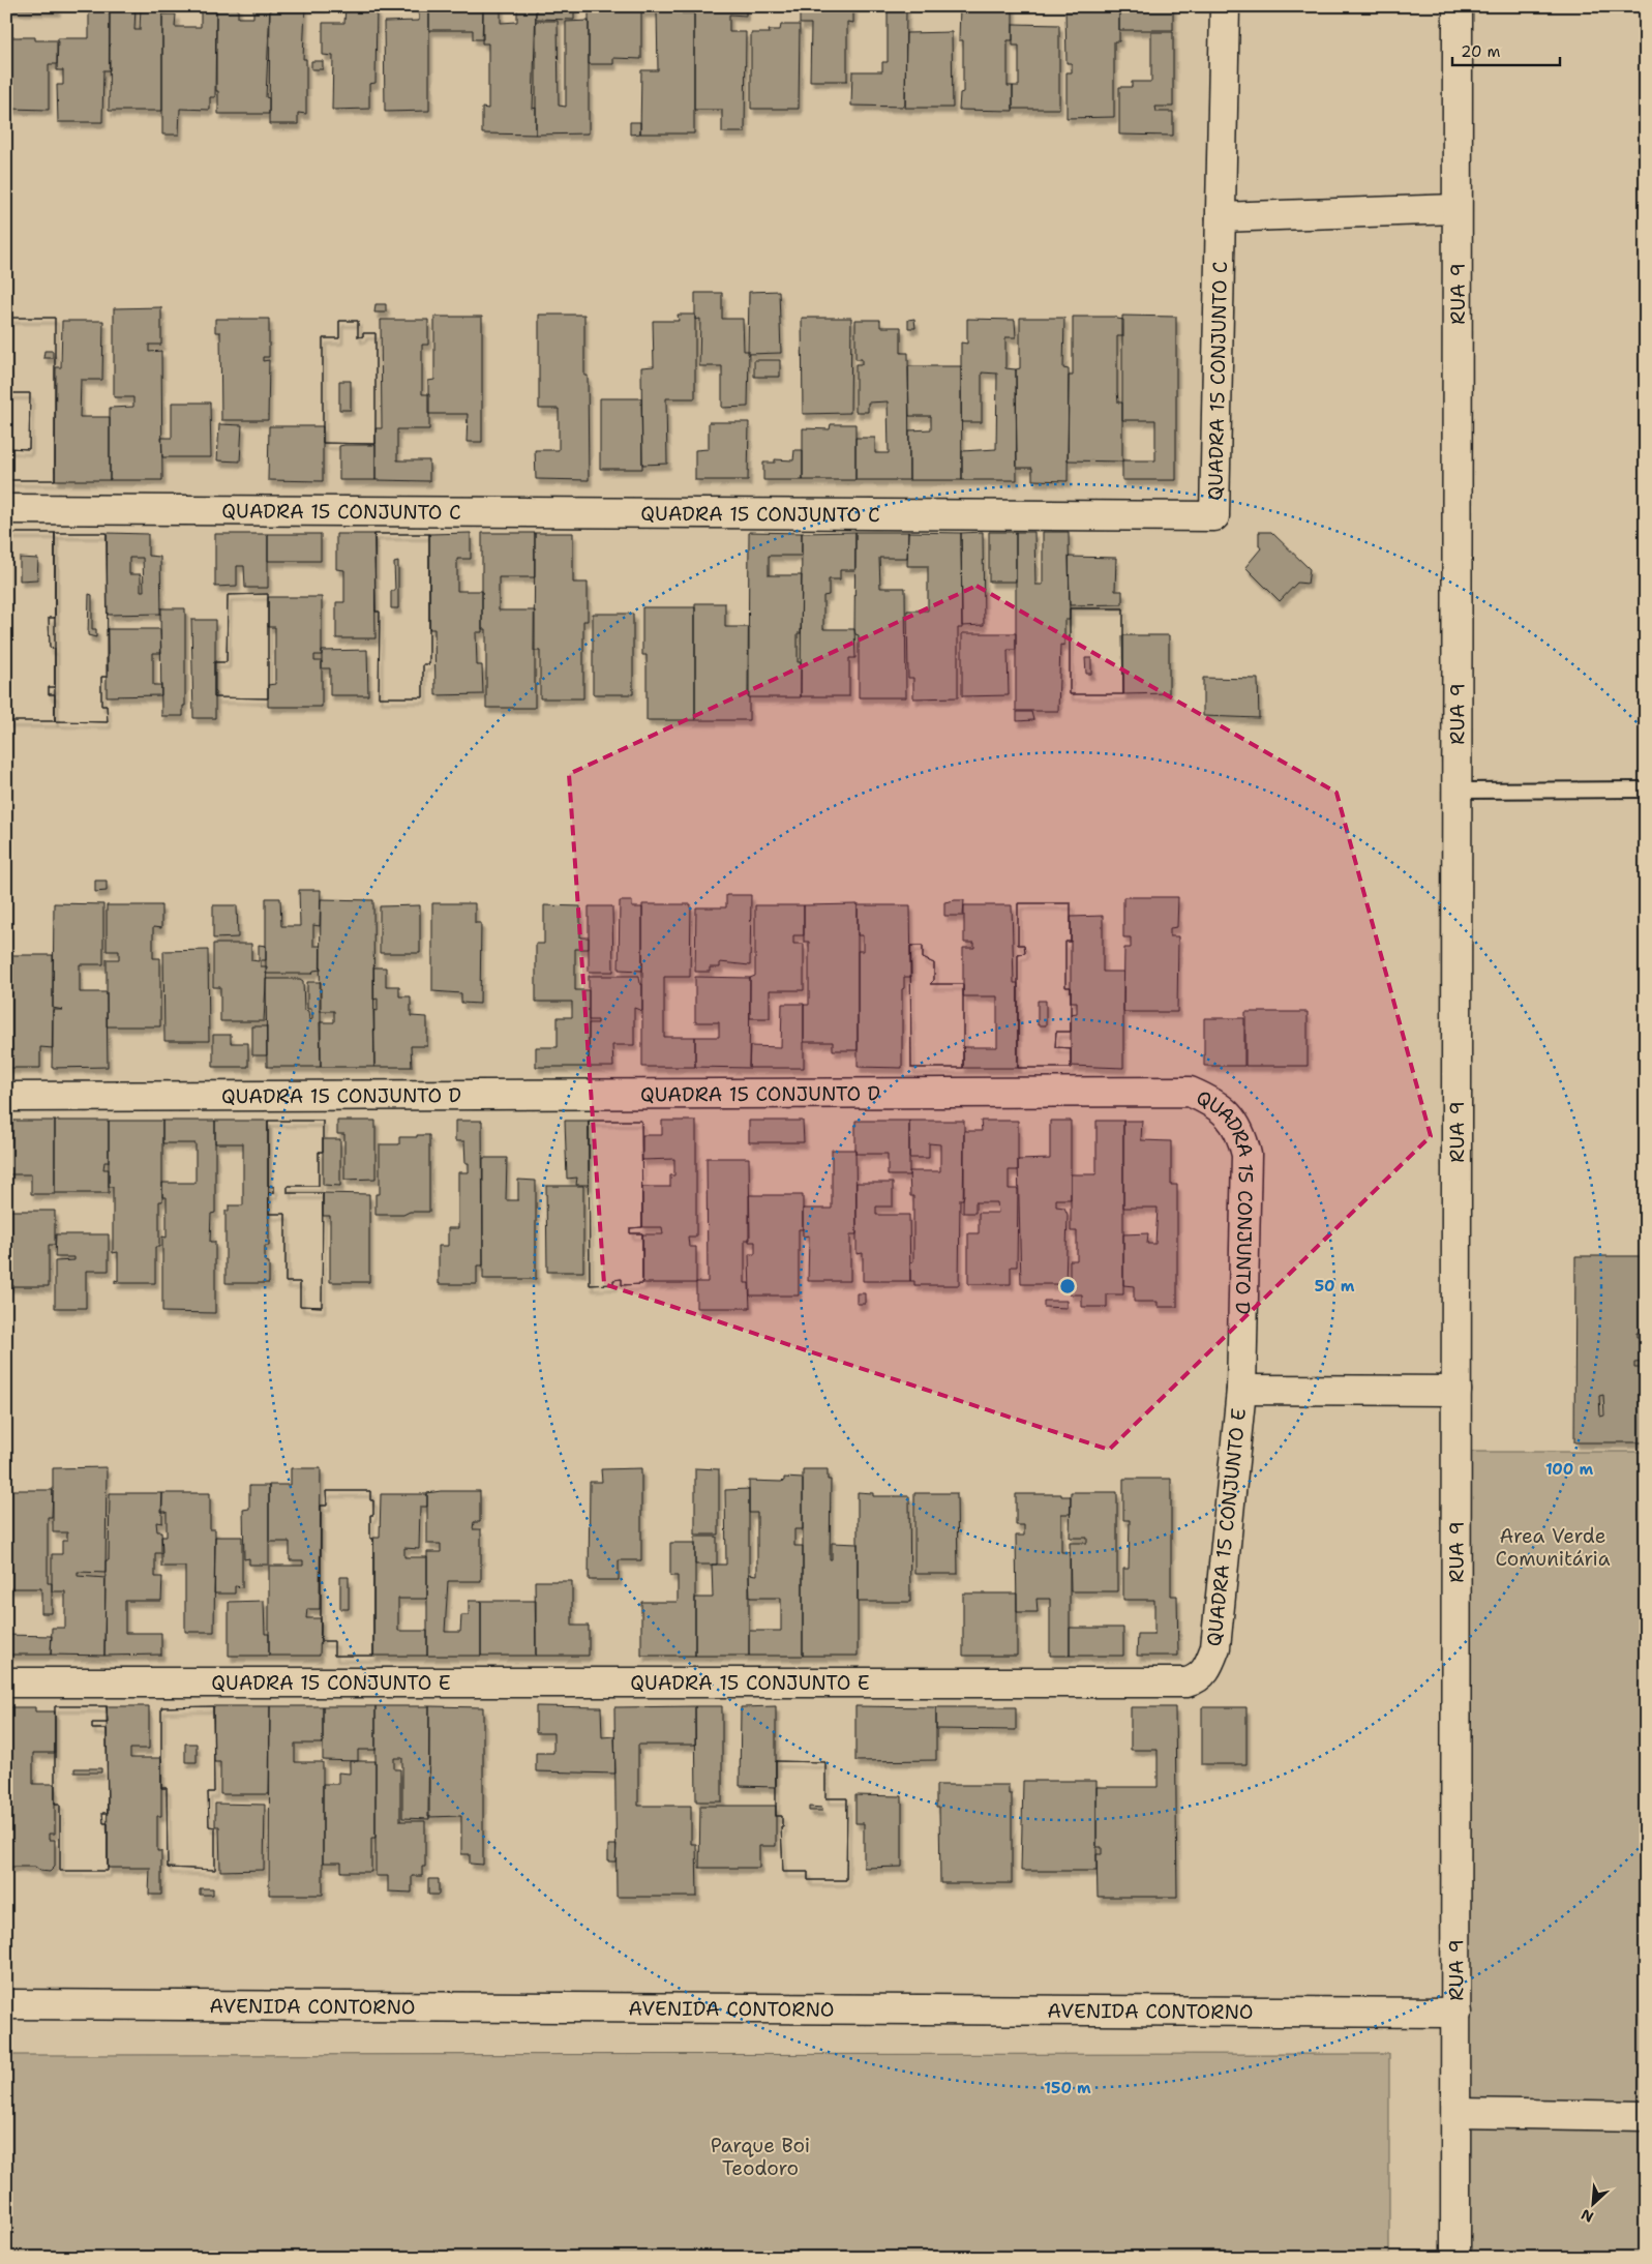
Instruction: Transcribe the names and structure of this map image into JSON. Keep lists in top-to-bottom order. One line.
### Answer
{"streets":{"street":["RUA 9","QUADRA 15 CONJUNTO C","QUADRA 15 CONJUNTO D","QUADRA 15 CONJUNTO E","AVENIDA CONTORNO"]},"crossings":[["RUA 9","AVENIDA CONTORNO"],["QUADRA 15 CONJUNTO D","QUADRA 15 CONJUNTO E"]],"parks":["Area Verde Comunitária","Parque Boi Teodoro"],"scale_bar":"20 m","north":"bottom left","rings":["50 m","100 m","150 m"]}
